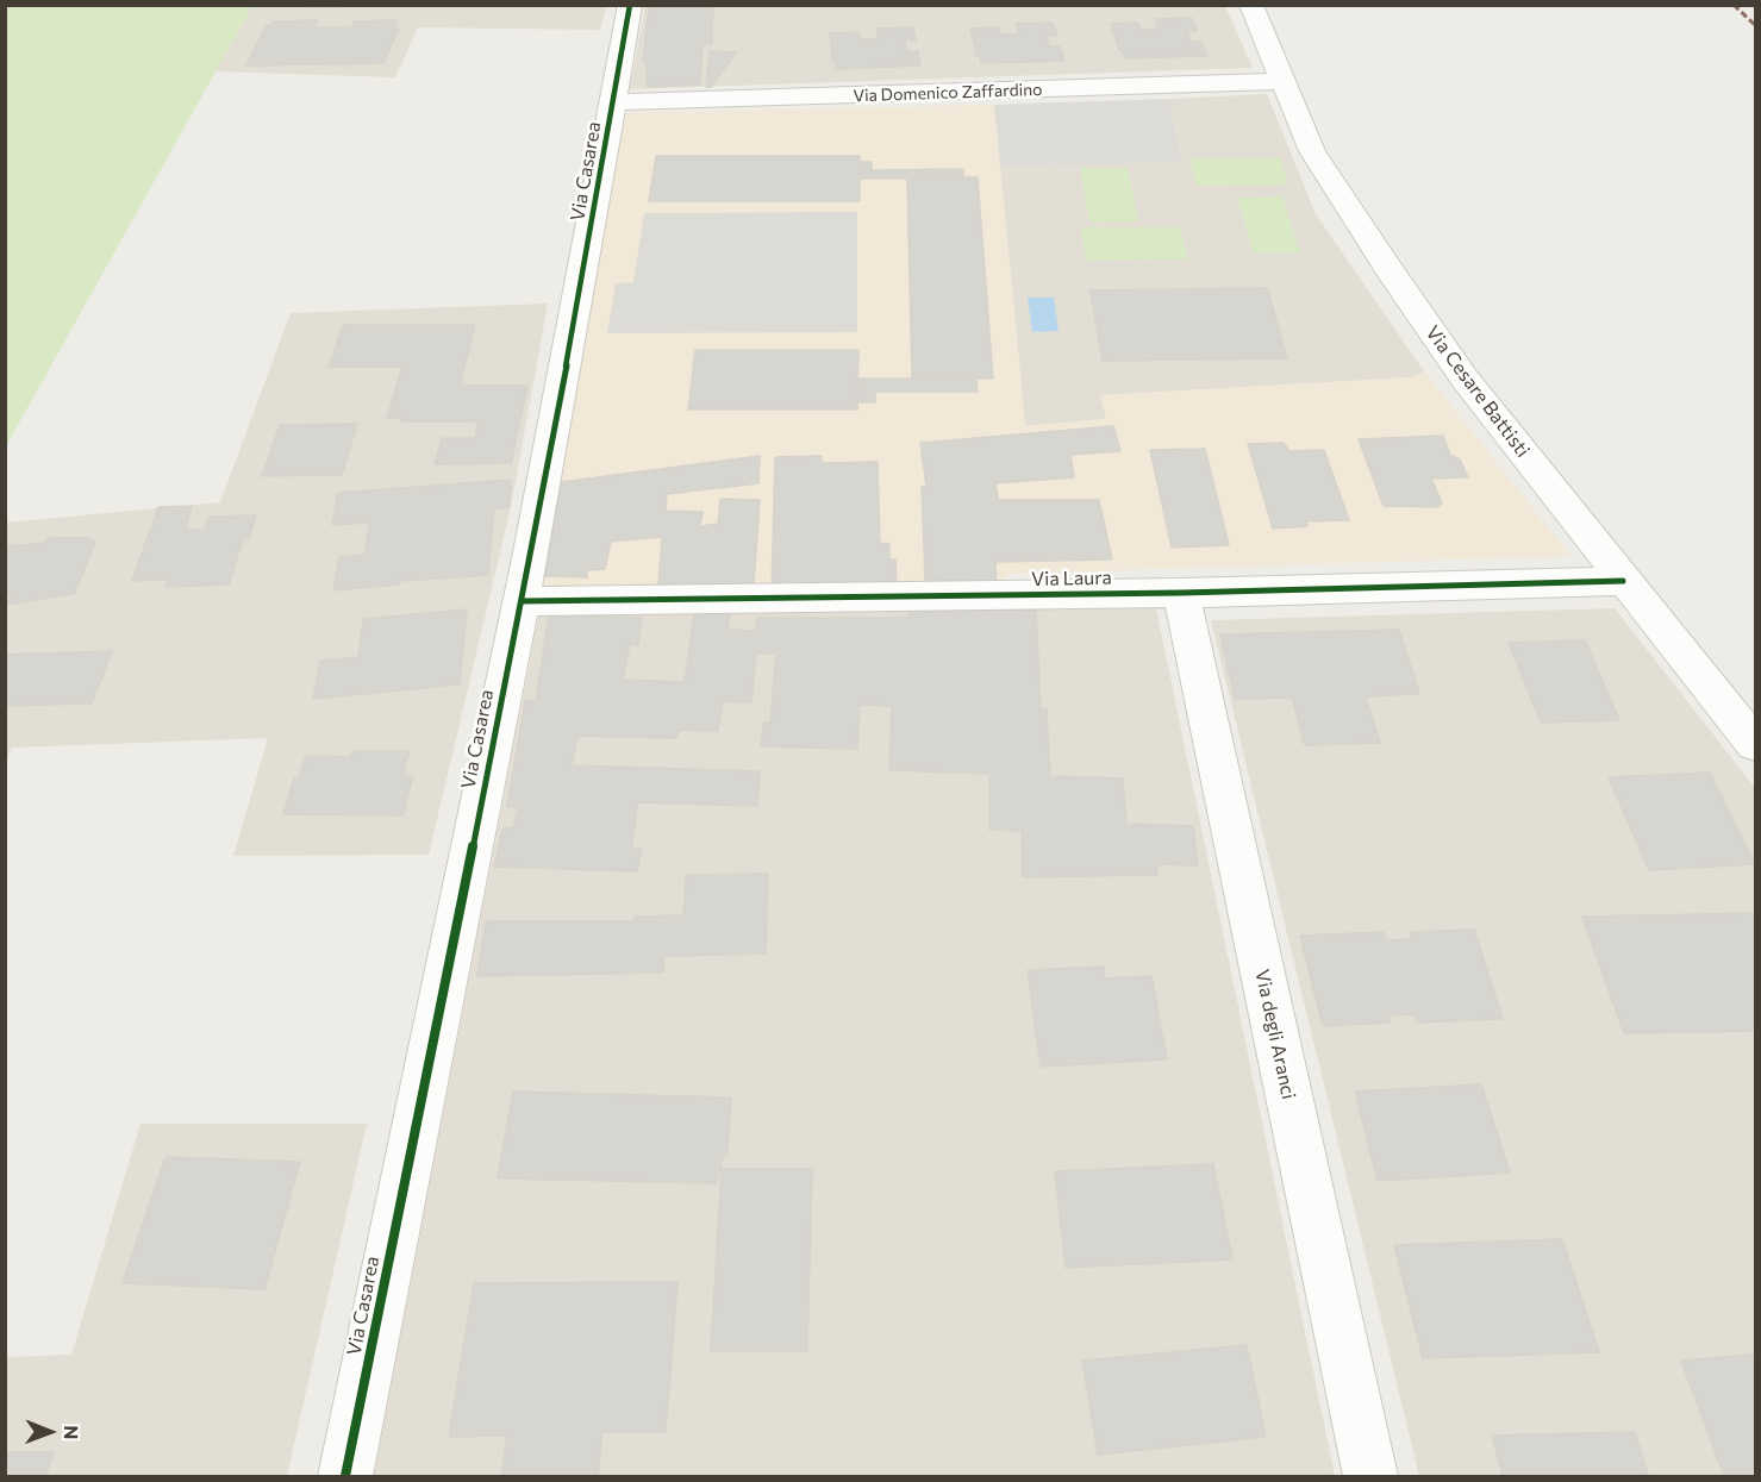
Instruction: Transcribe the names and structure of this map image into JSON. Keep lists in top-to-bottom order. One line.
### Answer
{"streets":{"street":["Via Domenico Zaffardino","Via Casarea","Via Cesare Battisti","Via Laura","Via degli Aranci"]},"crossings":[["Via Domenico Zaffardino","Via Casarea"],["Via Domenico Zaffardino","Via Cesare Battisti"],["Via Casarea","Via Laura"],["Via Cesare Battisti","Via Laura"],["Via Laura","Via degli Aranci"]],"north":"right"}
